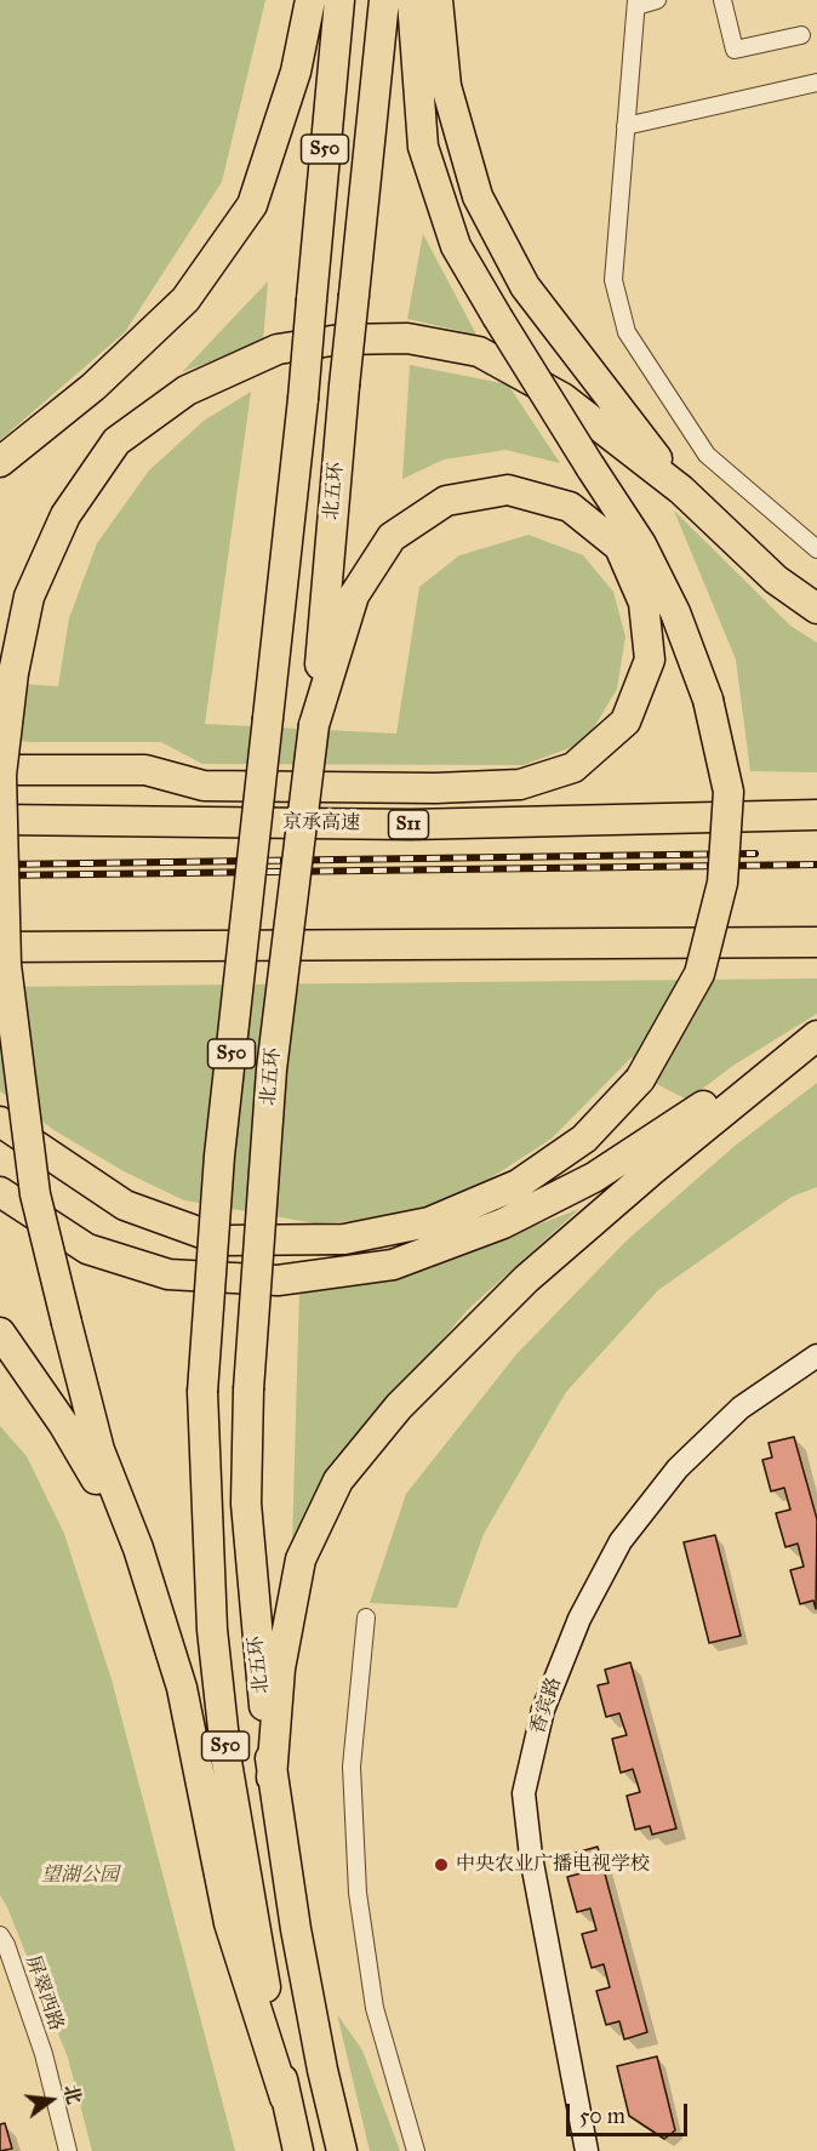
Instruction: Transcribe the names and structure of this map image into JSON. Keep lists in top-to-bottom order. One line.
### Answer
{"streets":{"highway":["S50","北五环","京承高速","S11"],"street":["香宾路","屏翠西路"]},"parks":["望湖公园"],"places":["中央农业广播电视学校"],"scale_bar":"50 m","north":"right"}
